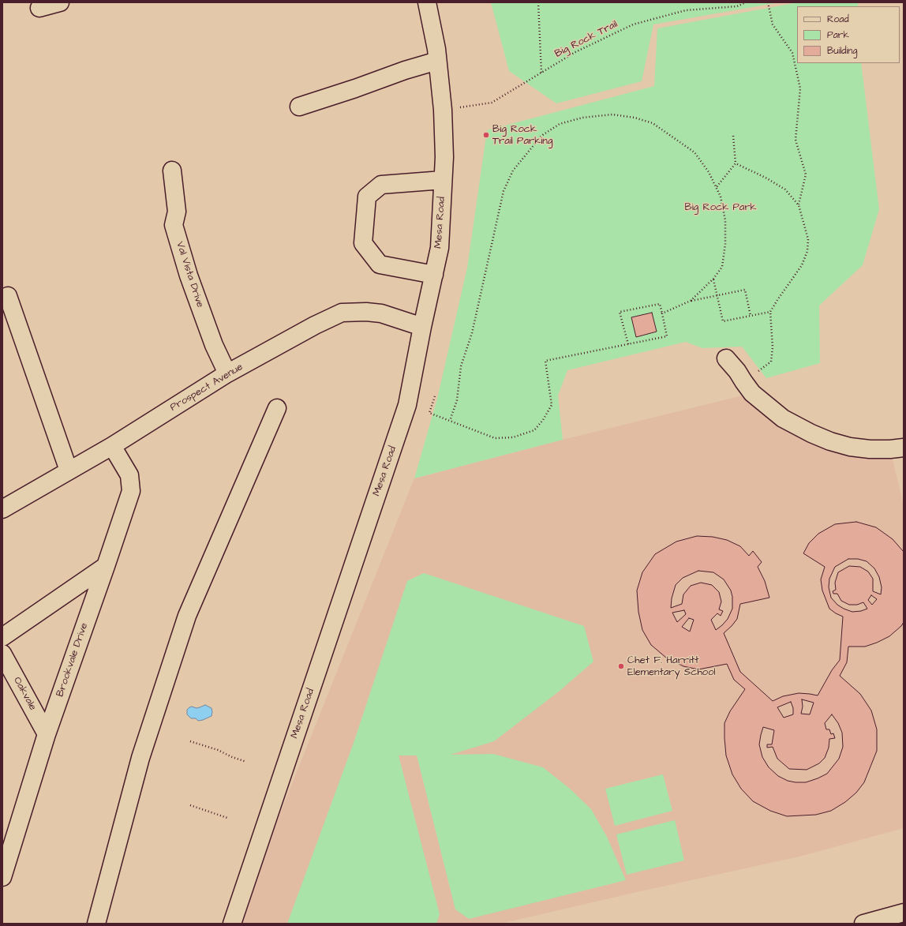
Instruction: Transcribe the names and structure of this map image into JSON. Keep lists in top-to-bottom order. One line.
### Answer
{"streets":{"street":["Mesa Road","Val Vista Drive","Prospect Avenue","Brookvale Drive","Oakvale"],"path":["Big Rock Trail"]},"crossings":[["Big Rock Trail","Mesa Road"],["Mesa Road","Prospect Avenue"],["Val Vista Drive","Prospect Avenue"],["Prospect Avenue","Brookvale Drive"],["Brookvale Drive","Oakvale"]],"parks":["Big Rock Park"],"places":["Big Rock Trail Parking","Chet F. Harritt Elementary School"],"legend":["Road","Park","Building"]}
